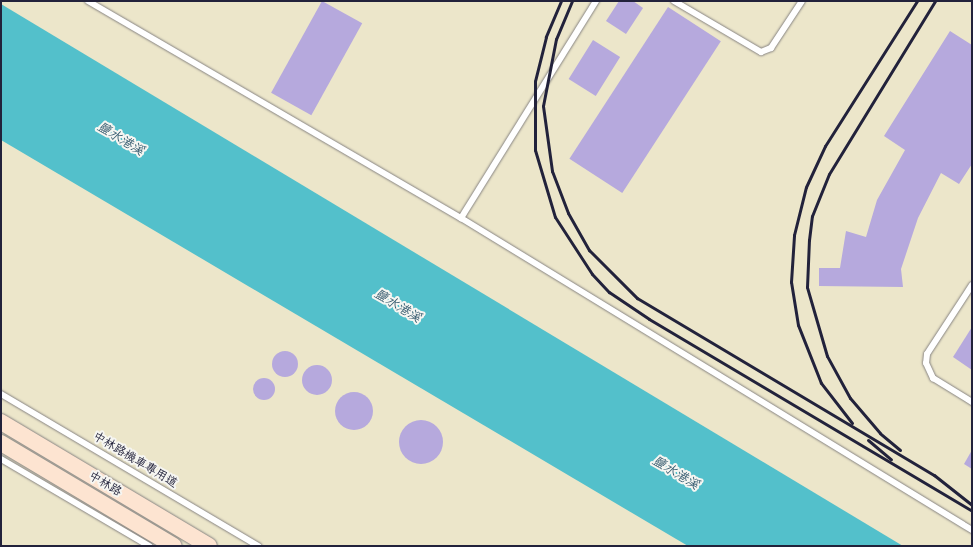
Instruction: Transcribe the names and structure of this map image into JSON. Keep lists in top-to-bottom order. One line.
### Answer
{"streets":{"street":["中林路"],"lane":["中林路機車專用道"]},"water":["鹽水港溪"]}
